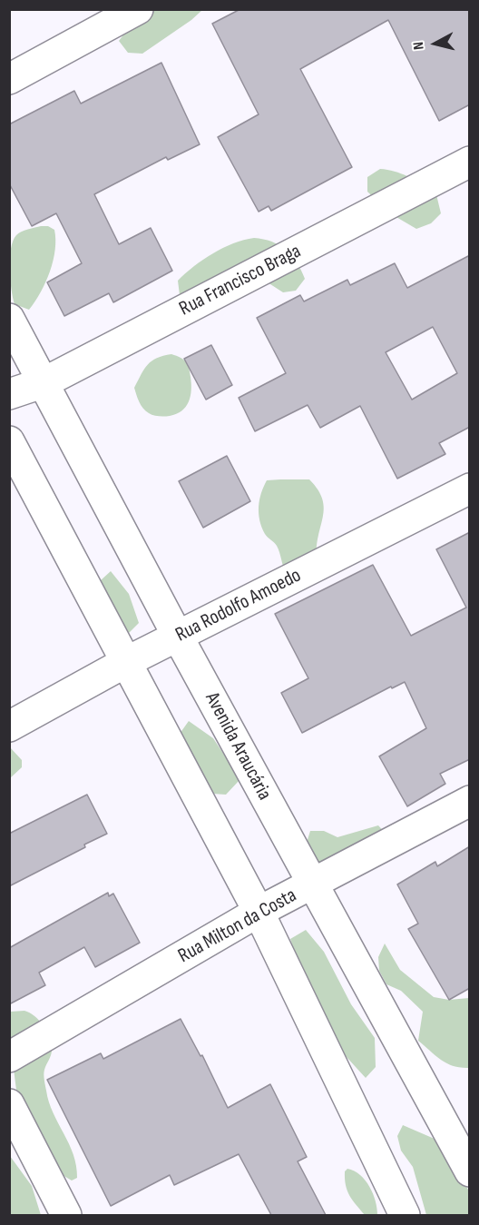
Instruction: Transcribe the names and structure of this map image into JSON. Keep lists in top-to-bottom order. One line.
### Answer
{"streets":{"street":["Rua Francisco Braga","Rua Rodolfo Amoedo","Avenida Araucária","Rua Milton da Costa"]},"crossings":[["Rua Francisco Braga","Avenida Araucária"],["Rua Rodolfo Amoedo","Avenida Araucária"],["Avenida Araucária","Rua Milton da Costa"]],"north":"left"}
